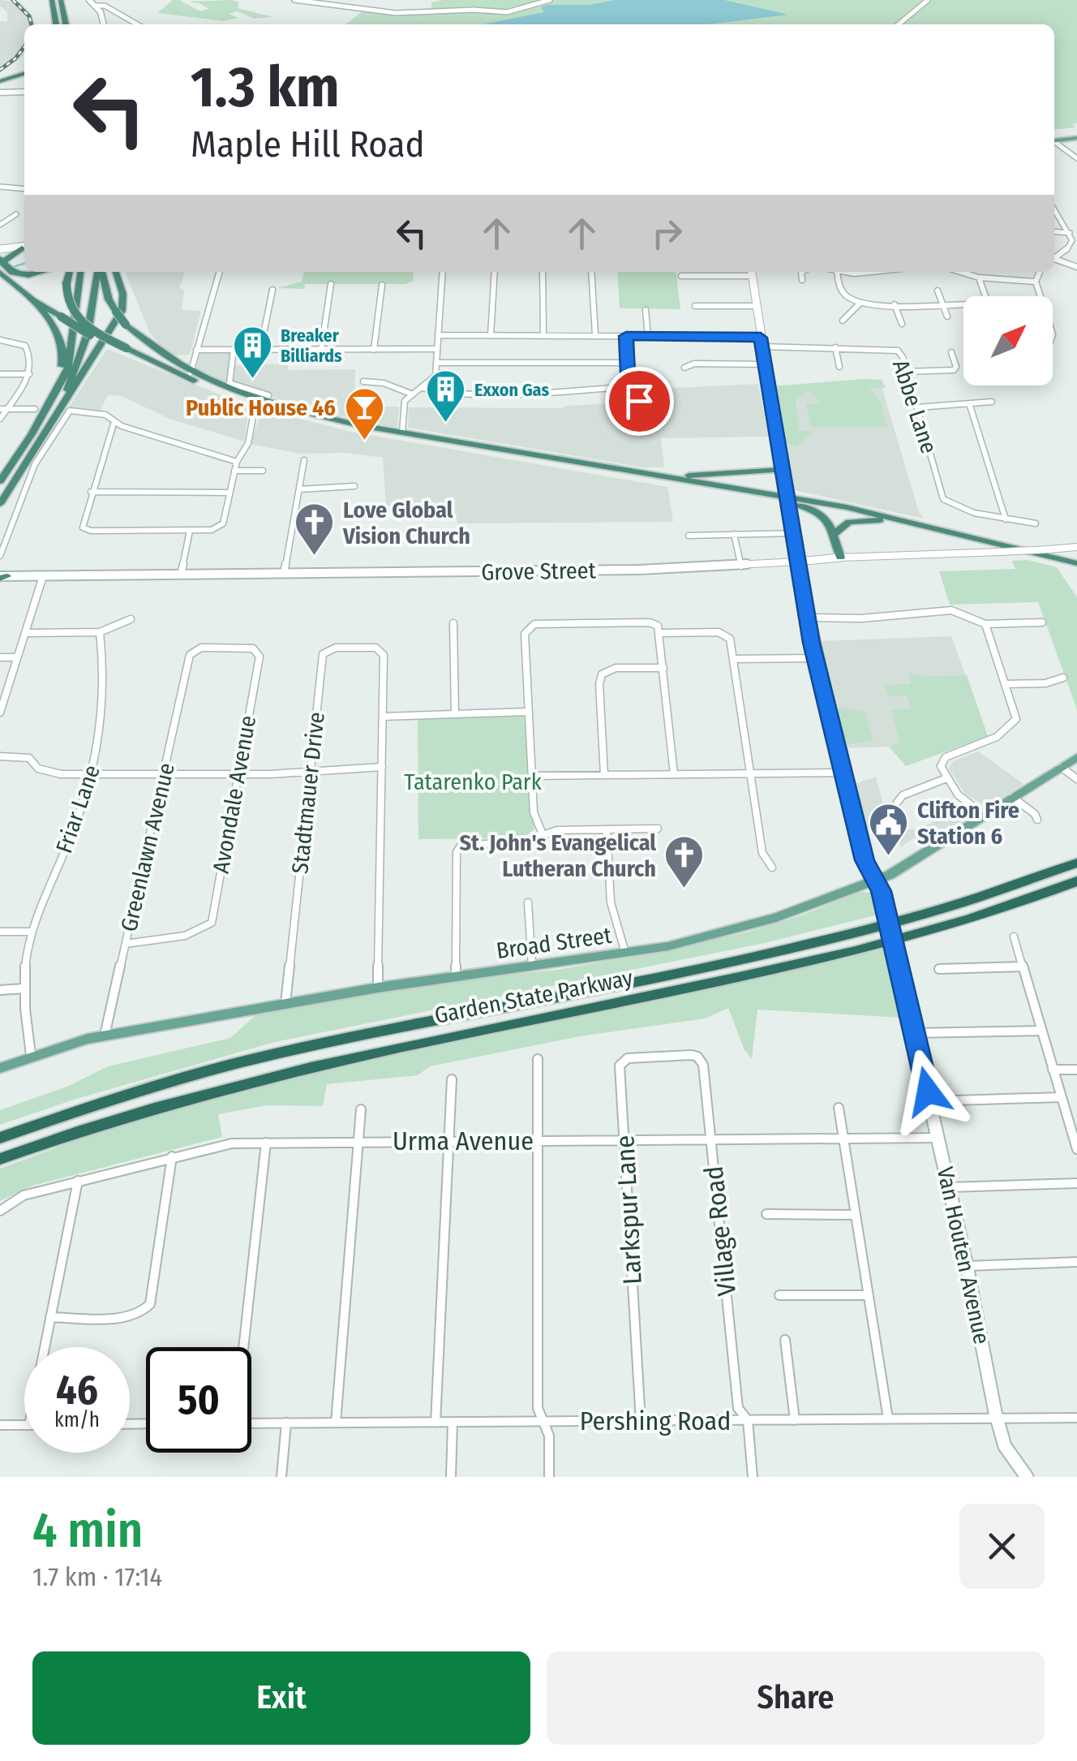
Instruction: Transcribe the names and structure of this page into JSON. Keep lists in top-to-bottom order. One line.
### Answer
{"streets":{"highway":["Garden State Parkway"],"main road":["Grove Street","Broad Street","Van Houten Avenue"],"street":["Abbe Lane","Stadtmauer Drive","Avondale Avenue","Friar Lane","Greenlawn Avenue","Urma Avenue","Larkspur Lane","Village Road","Pershing Road"]},"crossings":[["Abbe Lane","Van Houten Avenue"],["Grove Street","Van Houten Avenue"],["Stadtmauer Drive","Broad Street"],["Avondale Avenue","Greenlawn Avenue"],["Friar Lane","Broad Street"],["Greenlawn Avenue","Broad Street"],["Broad Street","Van Houten Avenue"],["Urma Avenue","Larkspur Lane"],["Urma Avenue","Village Road"],["Urma Avenue","Van Houten Avenue"],["Larkspur Lane","Village Road"],["Larkspur Lane","Pershing Road"],["Village Road","Pershing Road"],["Van Houten Avenue","Pershing Road"]],"parks":["Tatarenko Park"],"places":{"building":["Breaker Billiards","Exxon Gas"],"bar":["Public House 46"],"church":["Love Global Vision Church","St. John's Evangelical Lutheran Church"],"public building":["Clifton Fire Station 6"]},"north":"top right","page":{"turn":["1.3 km","Maple Hill Road"],"speed":"46 km/h","limit":"50","heading":["4 min","1.7 km · 17:14"],"buttons":["Exit","Share"]}}
